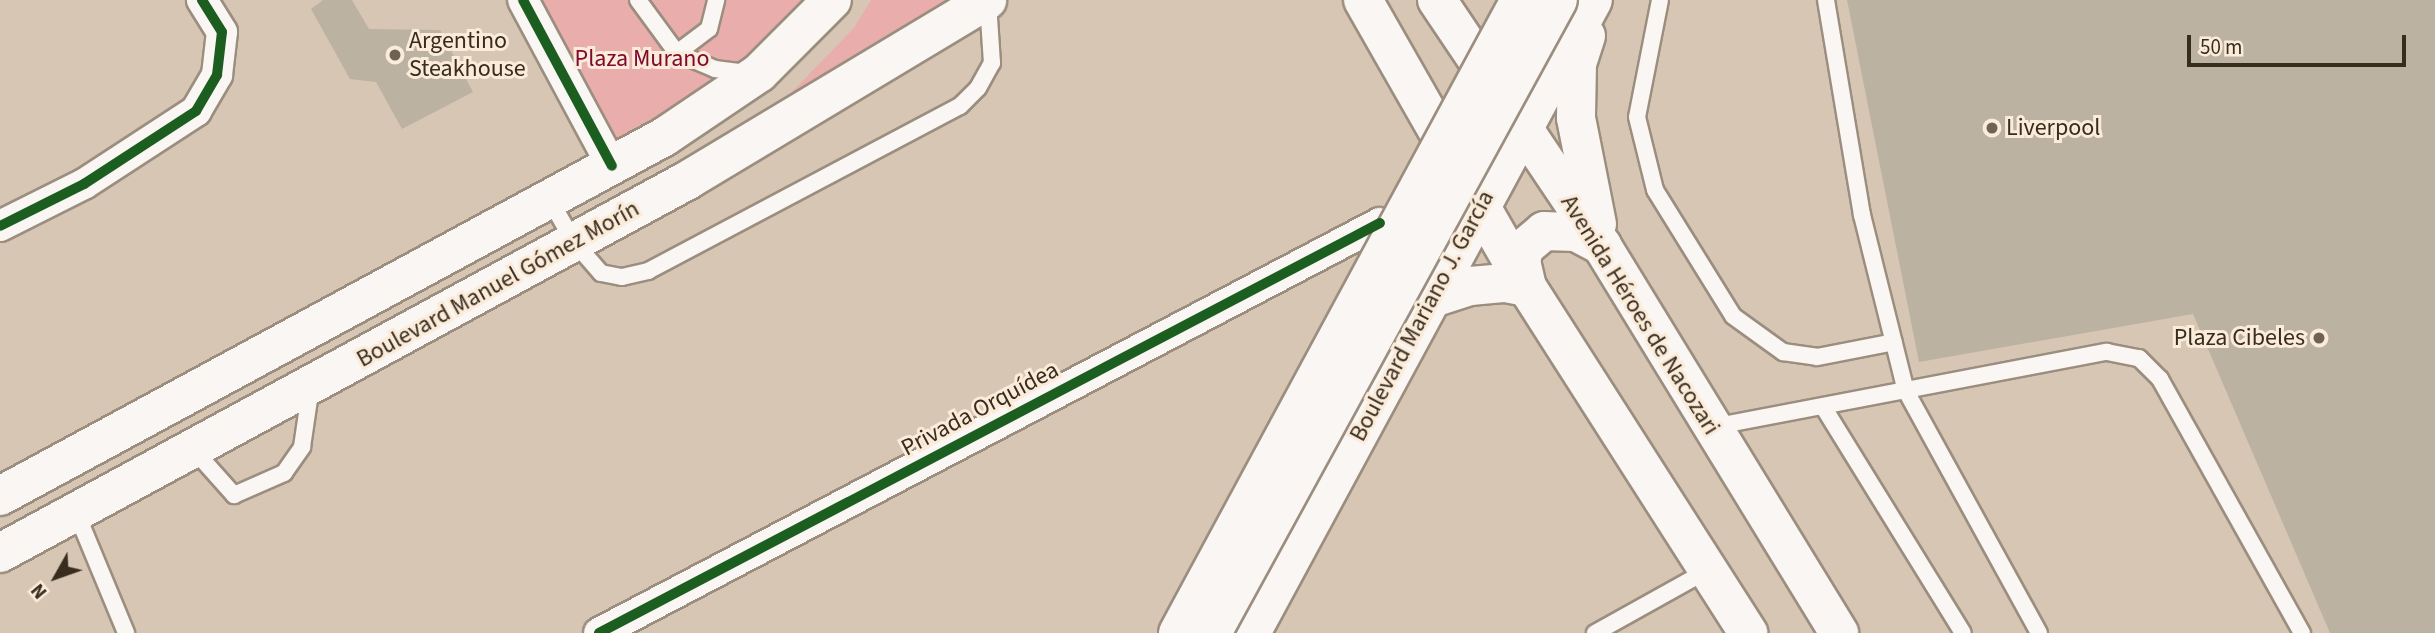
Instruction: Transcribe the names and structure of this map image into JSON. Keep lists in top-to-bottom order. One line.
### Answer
{"streets":{"main road":["Boulevard Manuel Gómez Morín","Avenida Héroes de Nacozari","Boulevard Mariano J. García"],"street":["Privada Orquídea"]},"crossings":[["Avenida Héroes de Nacozari","Boulevard Mariano J. García"]],"parks":["Plaza Murano"],"places":["Argentino Steakhouse","Liverpool","Plaza Cibeles"],"scale_bar":"50 m","north":"bottom left"}
